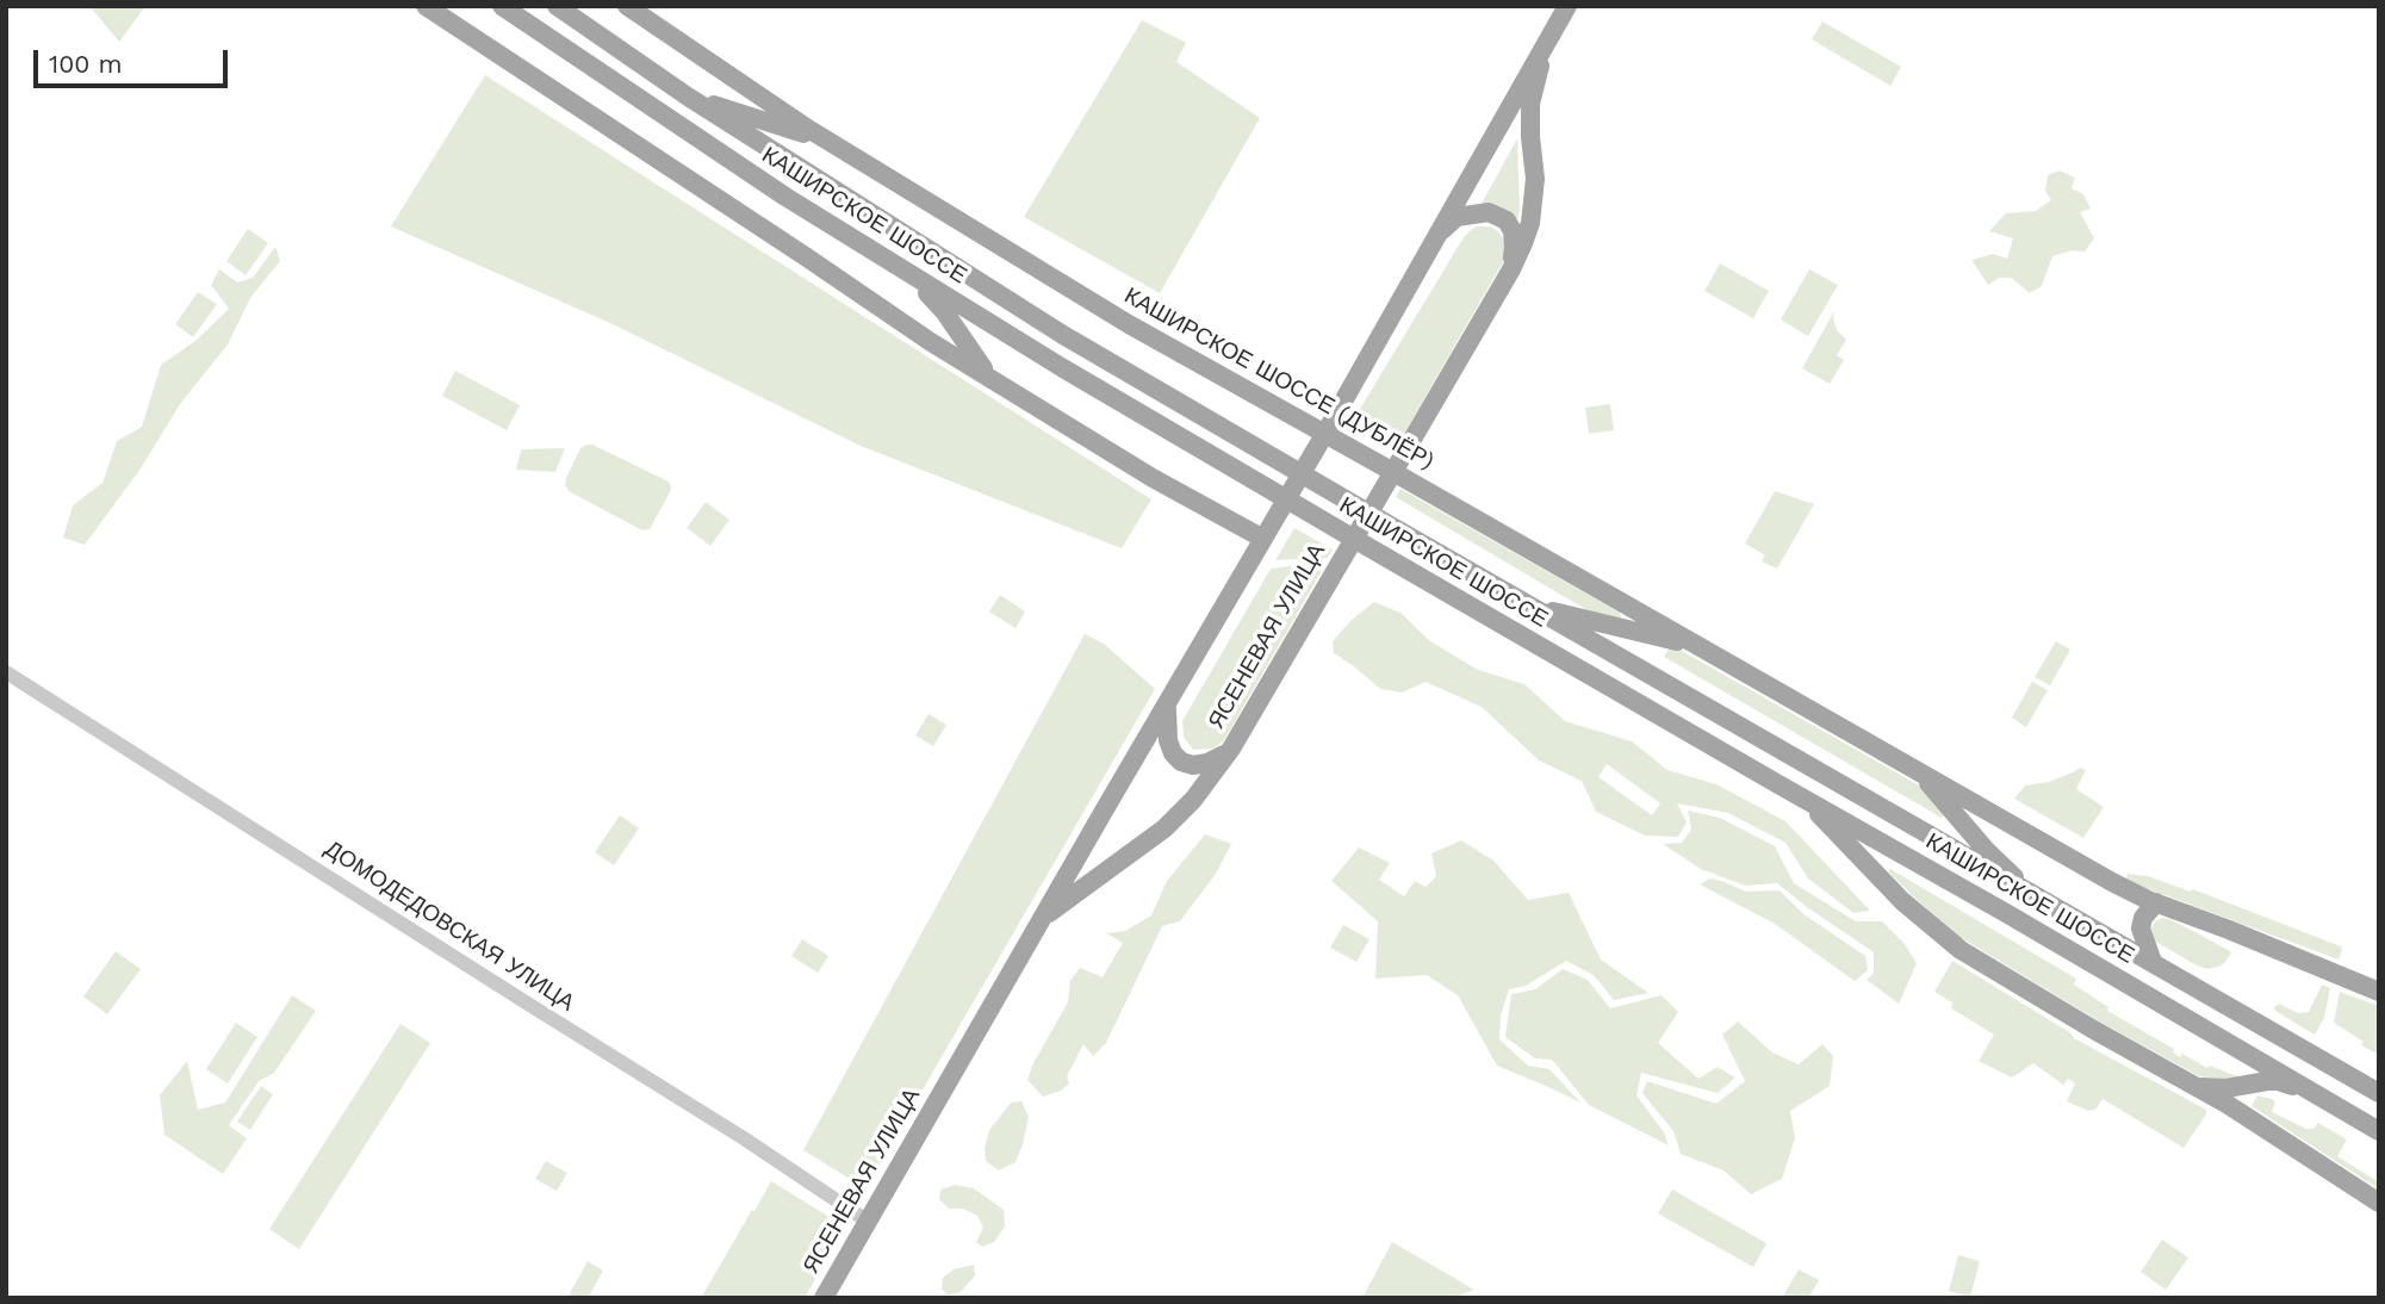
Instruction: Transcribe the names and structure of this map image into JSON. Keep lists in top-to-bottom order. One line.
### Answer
{"streets":{"main road":["КАШИРСКОЕ ШОССЕ","КАШИРСКОЕ ШОССЕ (ДУБЛЁР)","ЯСЕНЕВАЯ УЛИЦА"],"street":["ДОМОДЕДОВСКАЯ УЛИЦА"]},"crossings":[["КАШИРСКОЕ ШОССЕ","ЯСЕНЕВАЯ УЛИЦА"],["КАШИРСКОЕ ШОССЕ (ДУБЛЁР)","ЯСЕНЕВАЯ УЛИЦА"],["ЯСЕНЕВАЯ УЛИЦА","ДОМОДЕДОВСКАЯ УЛИЦА"]],"scale_bar":"100 m"}
